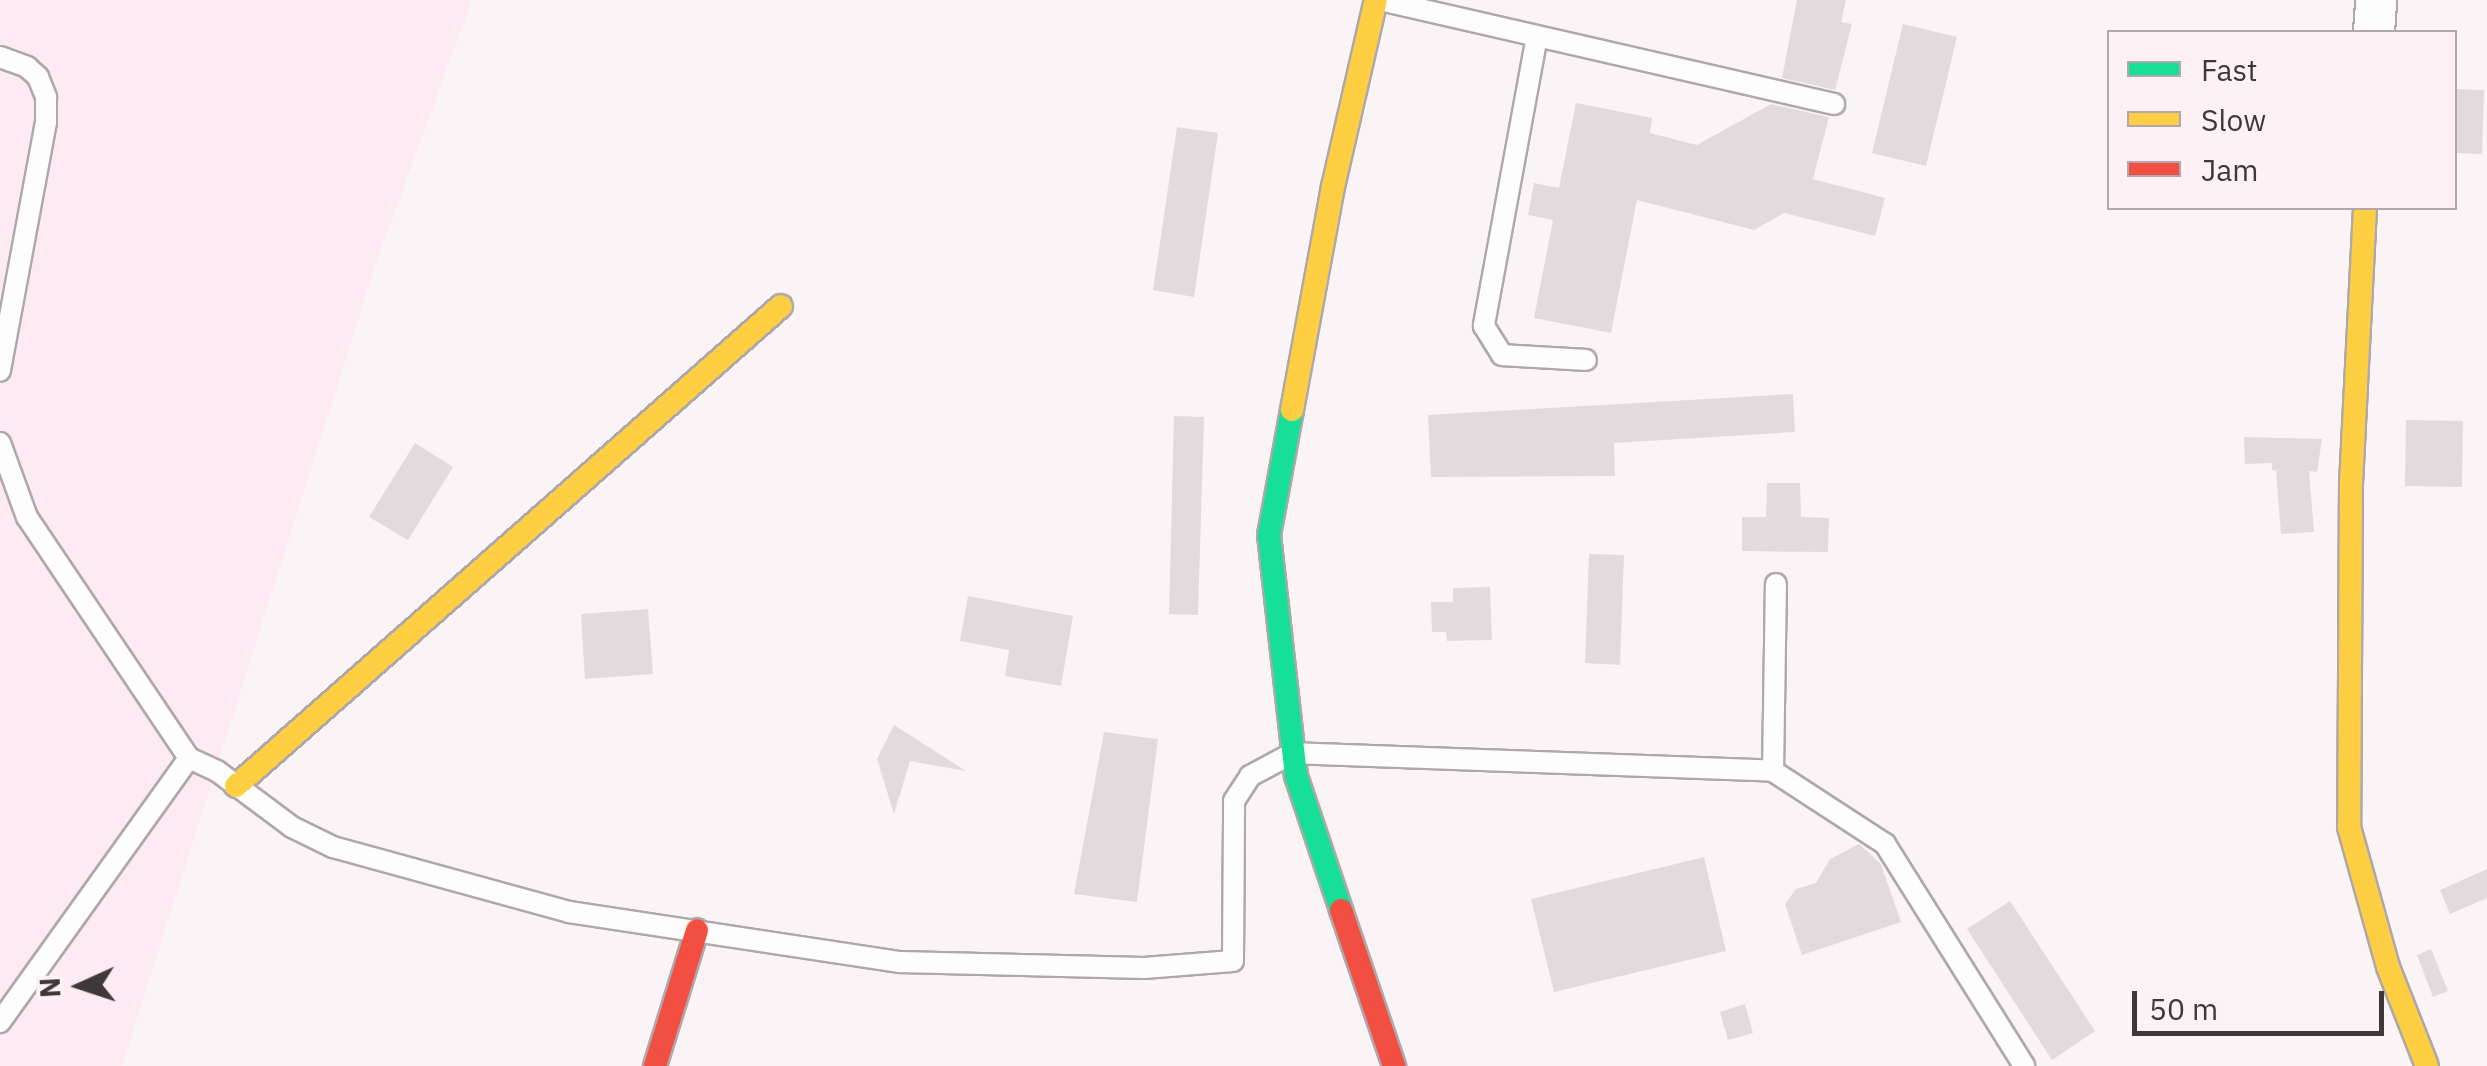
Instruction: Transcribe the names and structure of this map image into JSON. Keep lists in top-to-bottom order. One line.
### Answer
{"legend":["Fast","Slow","Jam"],"scale_bar":"50 m","north":"left"}
